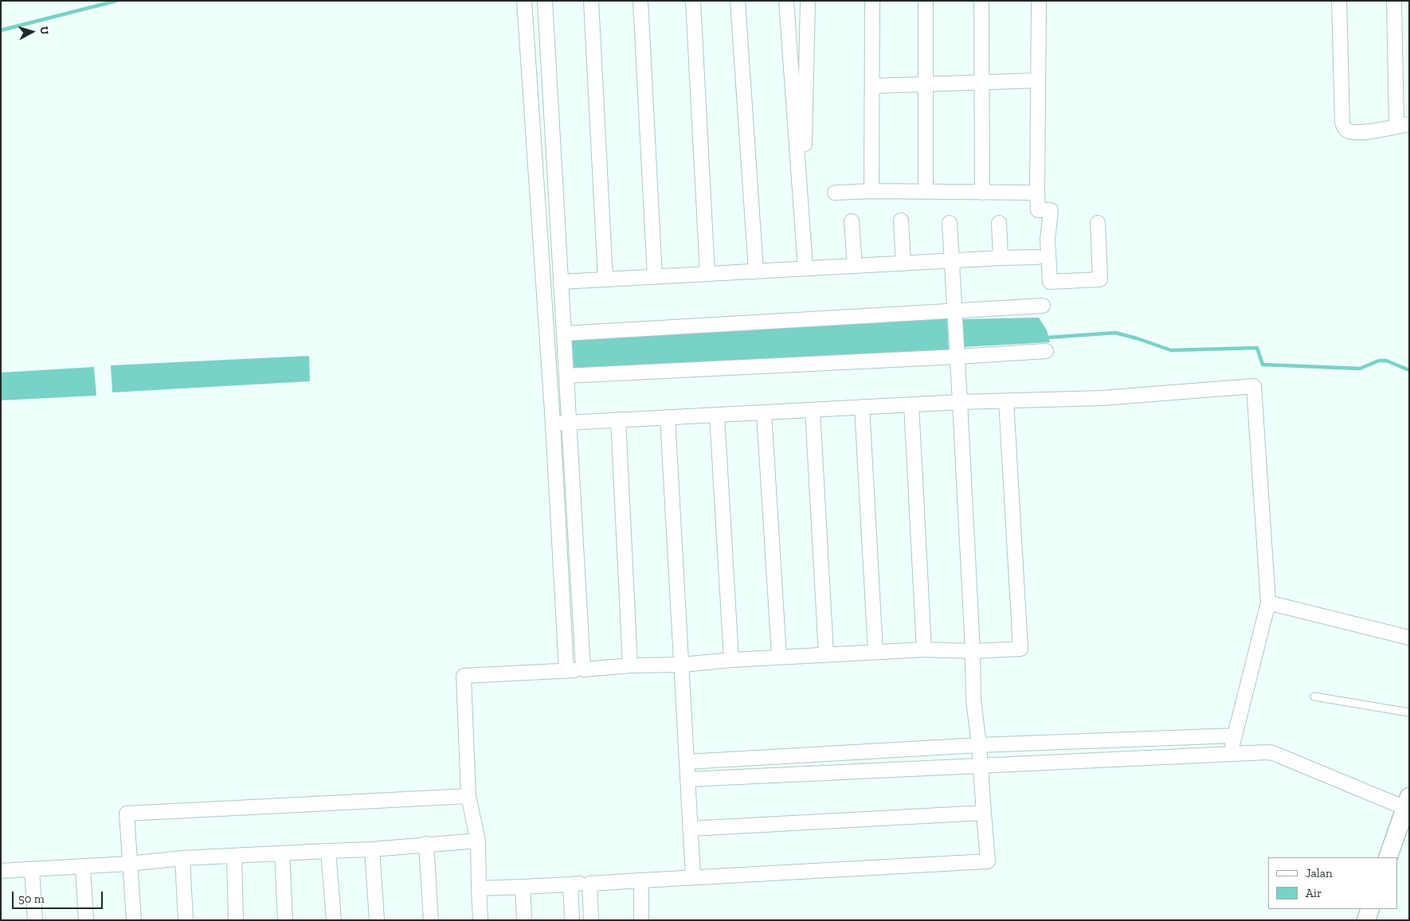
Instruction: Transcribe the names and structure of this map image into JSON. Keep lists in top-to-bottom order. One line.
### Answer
{"legend":["Jalan","Air"],"scale_bar":"50 m","north":"right"}
